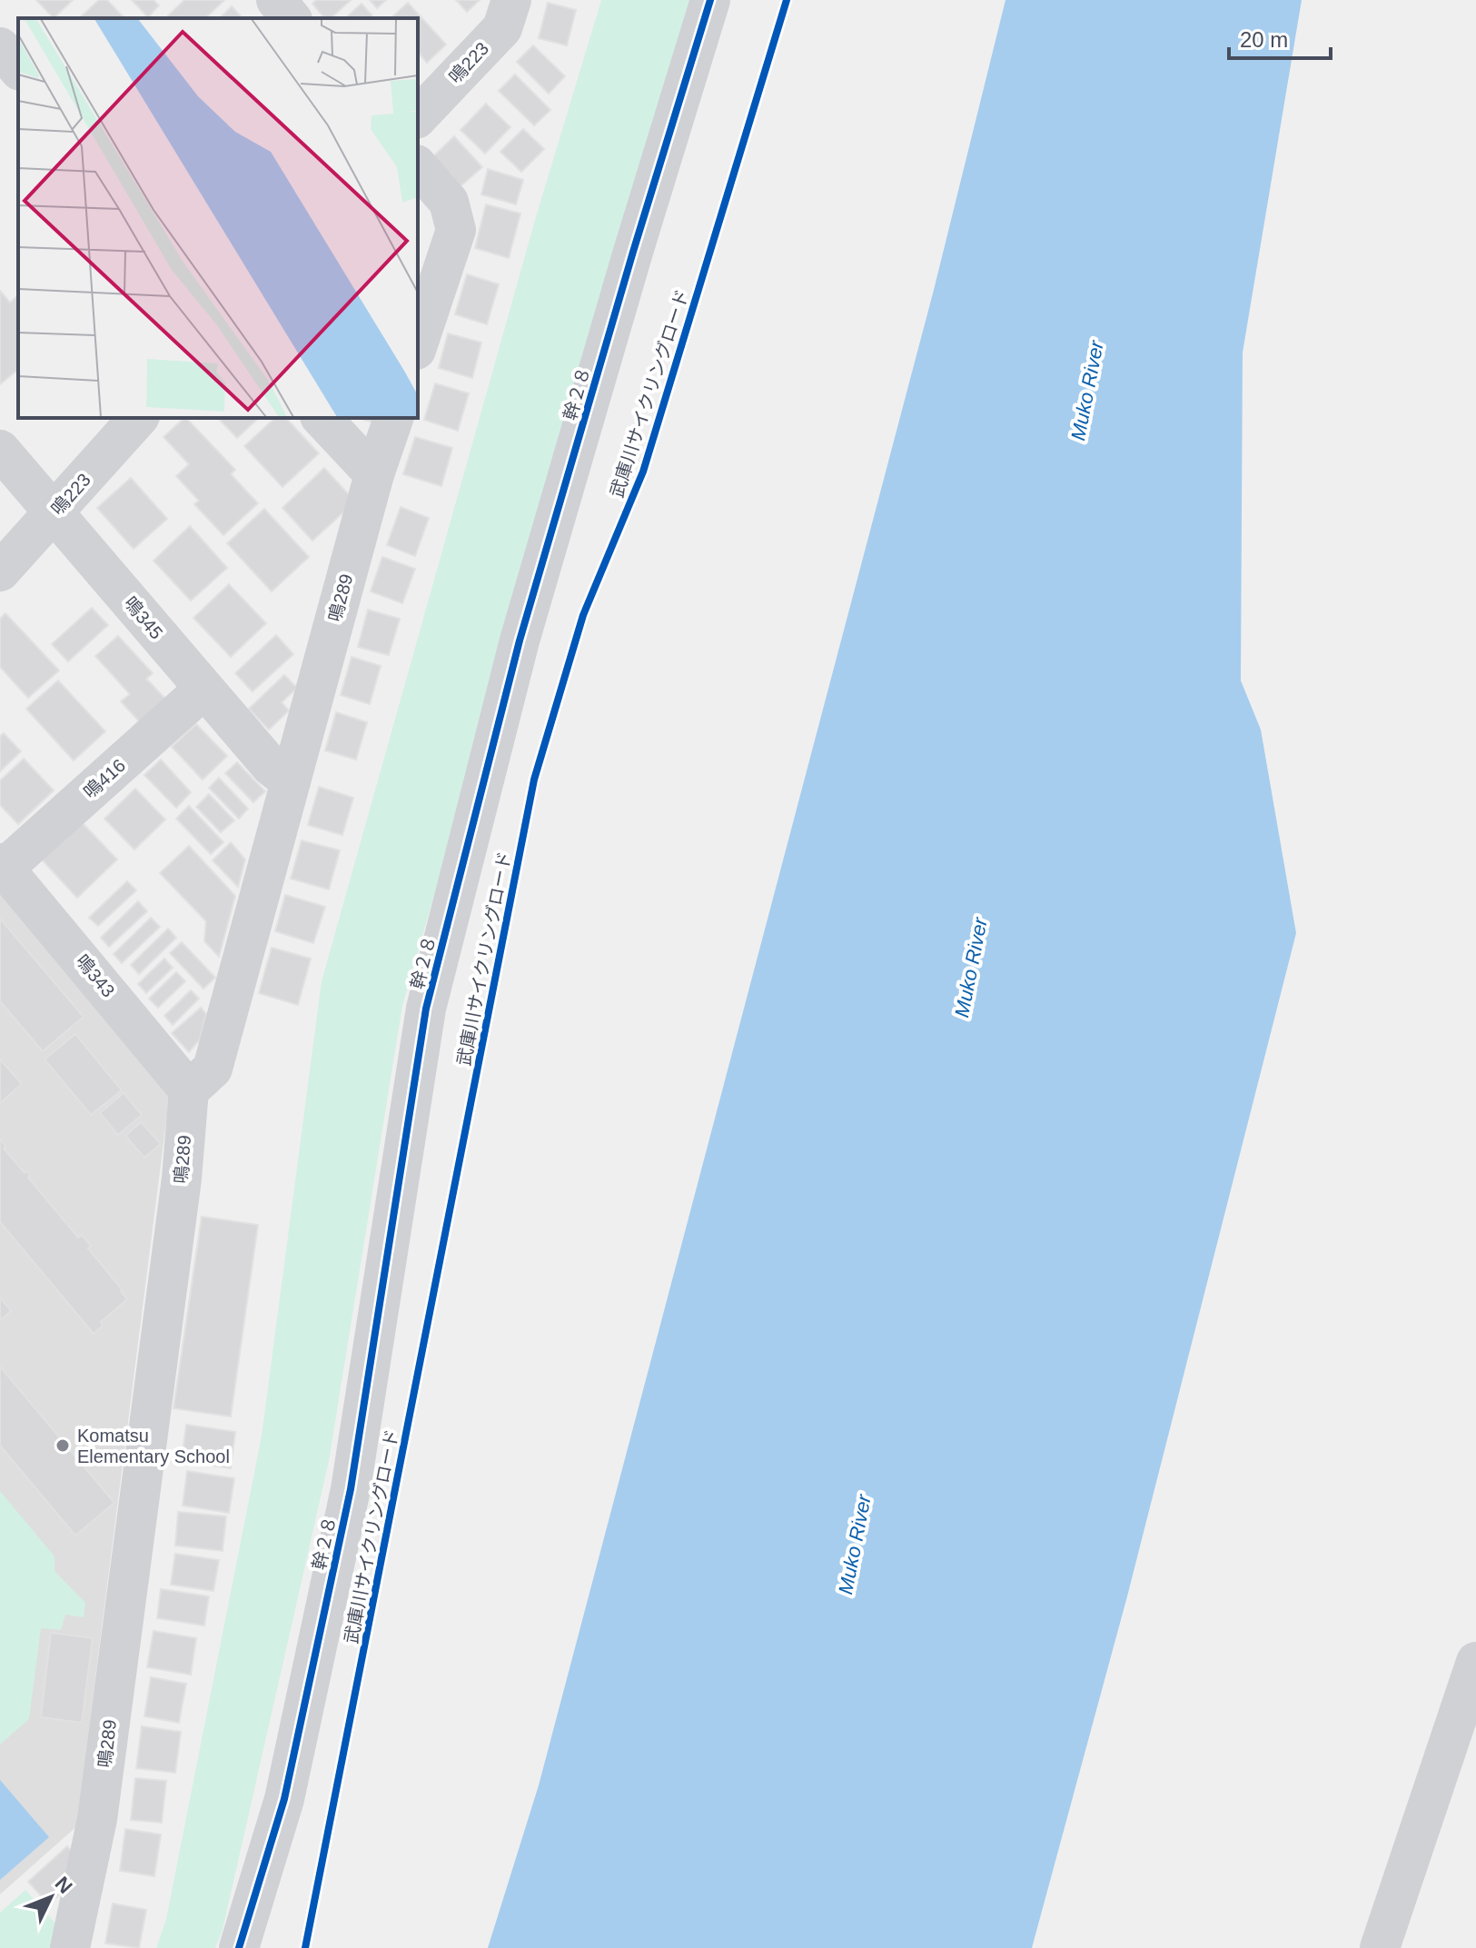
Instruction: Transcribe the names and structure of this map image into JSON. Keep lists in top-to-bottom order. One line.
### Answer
{"streets":{"street":["鳴223","幹２８","鳴289","鳴345","鳴416","鳴343"],"cycle path":["武庫川サイクリングロード"]},"crossings":[["鳴223","鳴345"],["鳴289","鳴345"],["鳴289","鳴343"],["鳴345","鳴416"],["鳴416","鳴343"]],"water":["Muko River"],"places":["Komatsu Elementary School"],"scale_bar":"20 m","north":"top right"}
